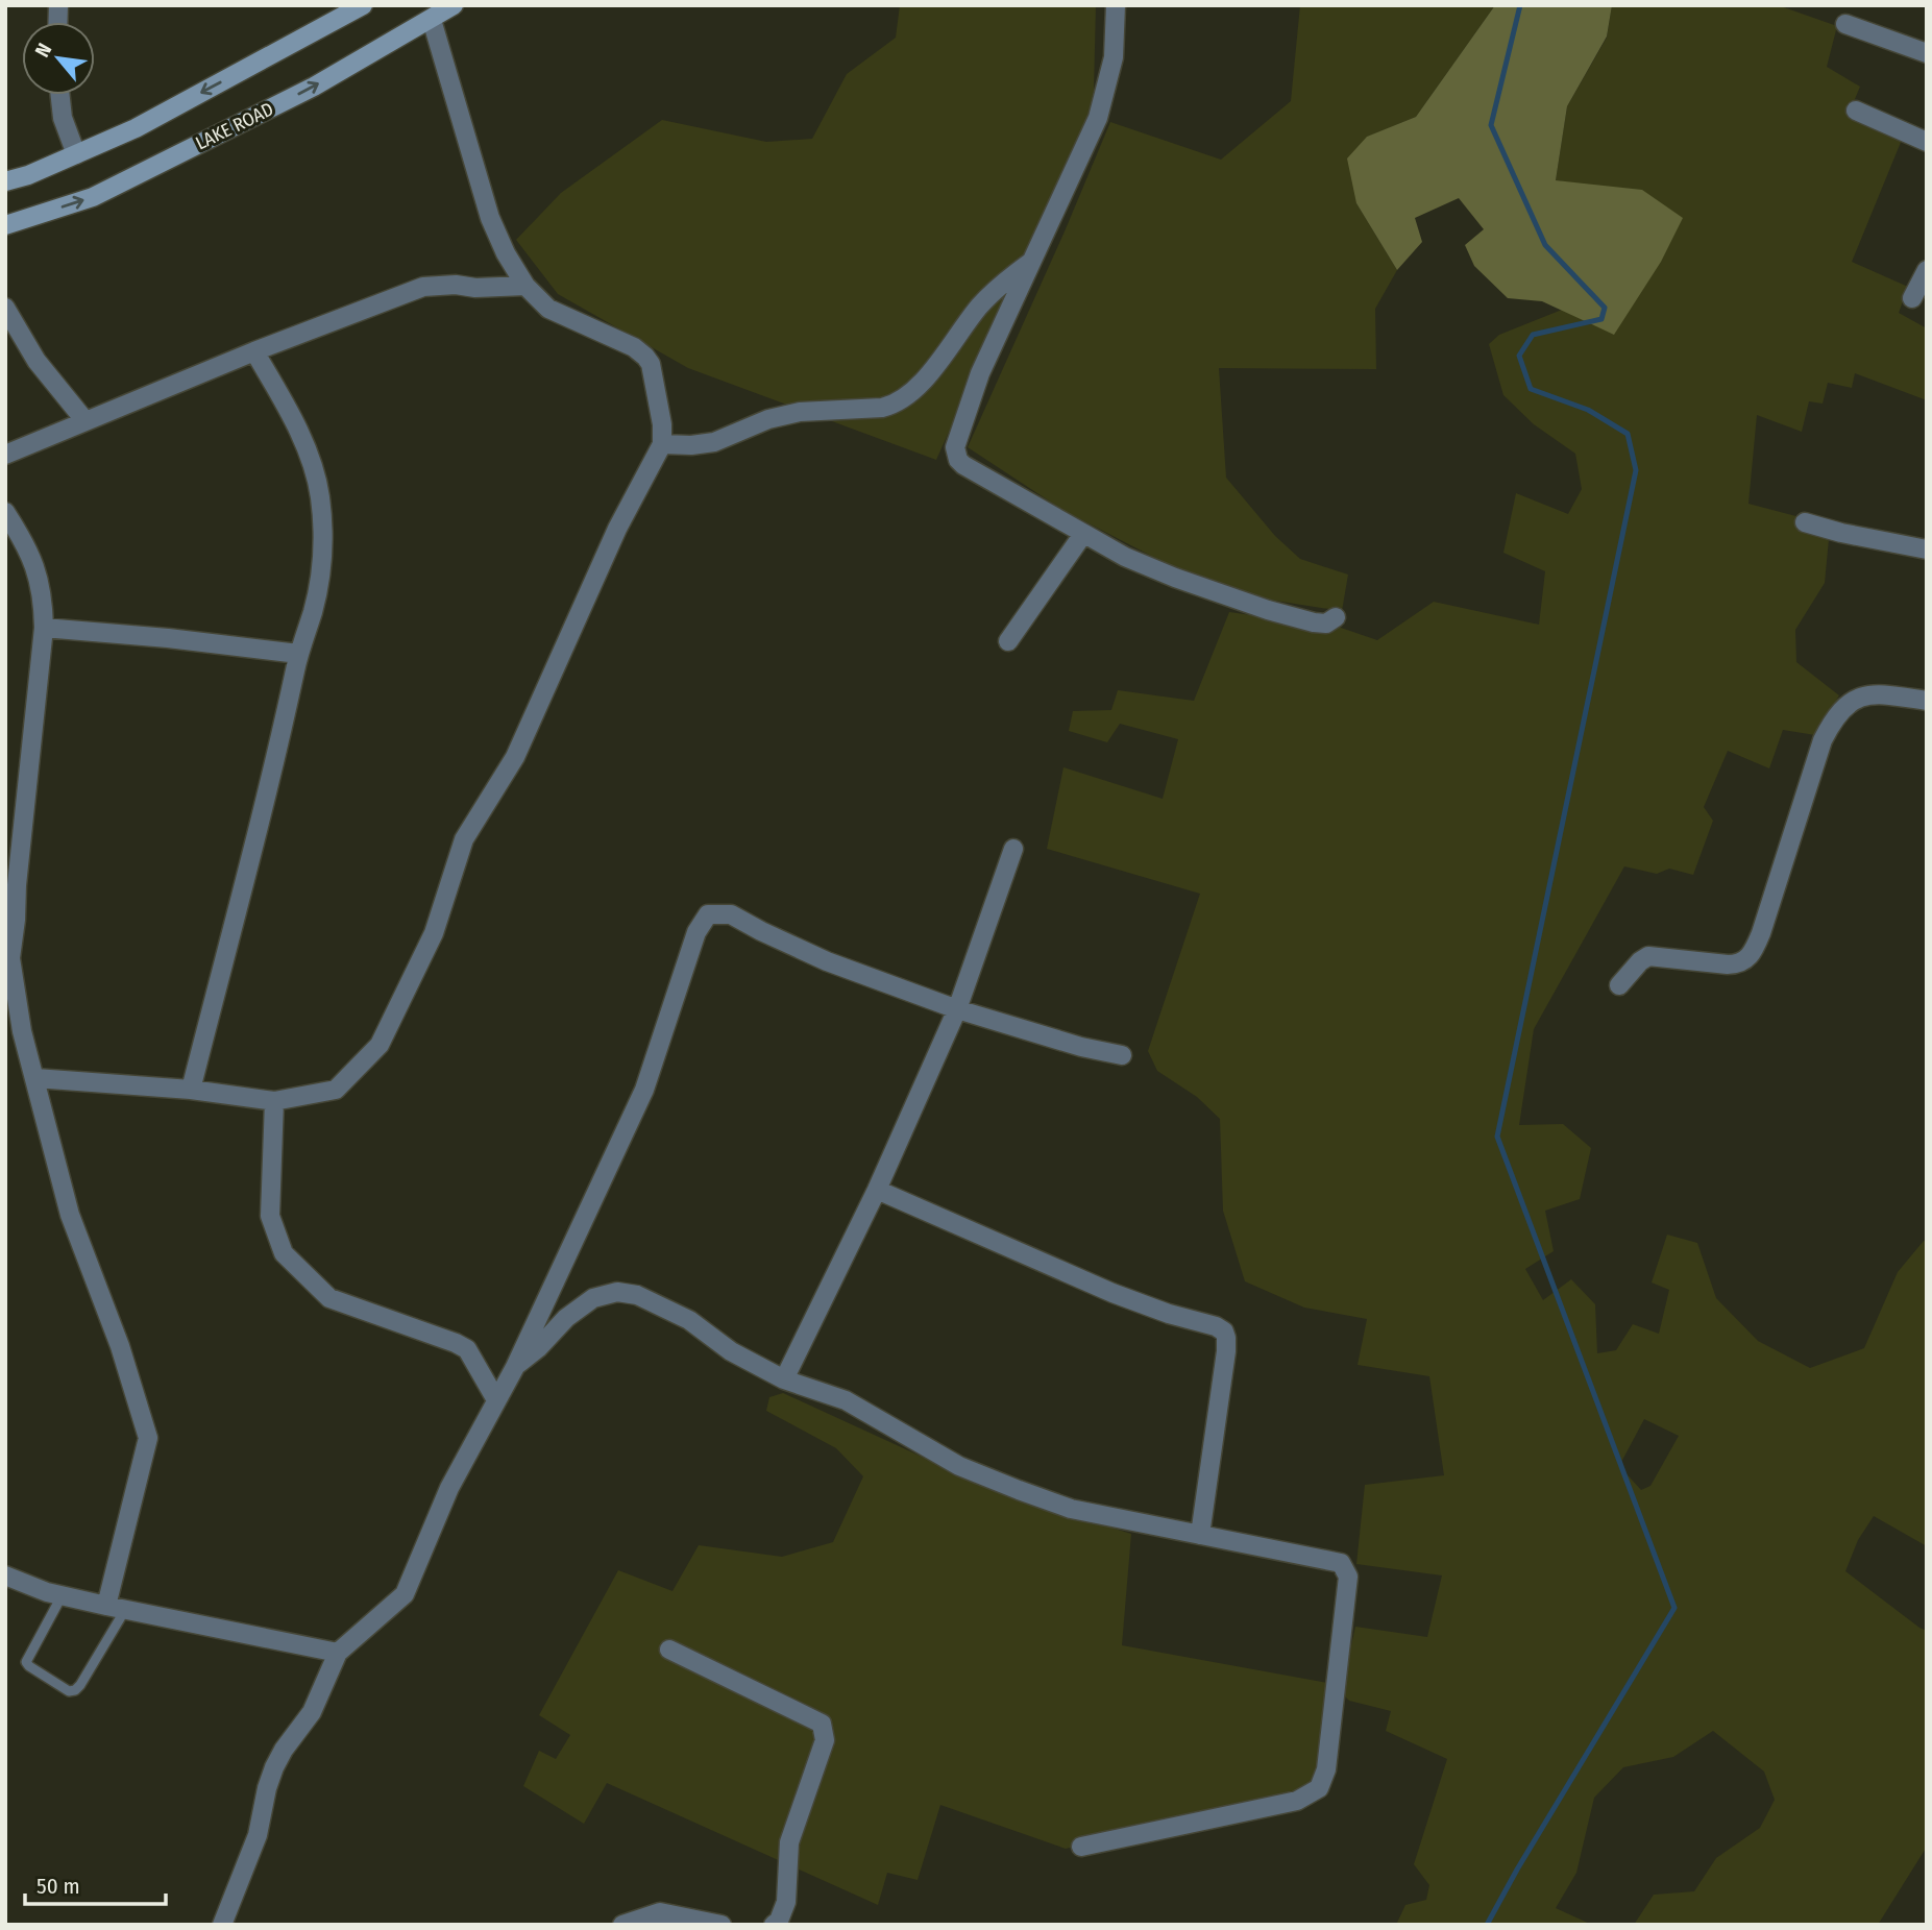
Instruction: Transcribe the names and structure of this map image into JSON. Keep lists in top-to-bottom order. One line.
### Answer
{"streets":{"main road":["LAKE ROAD"]},"scale_bar":"50 m","north":"top left"}
